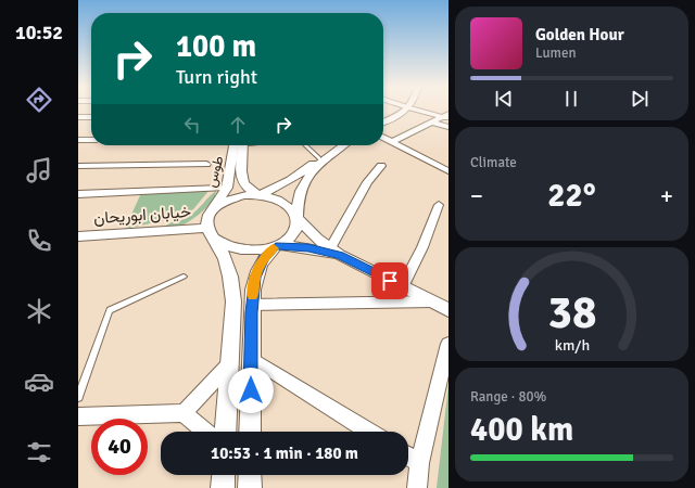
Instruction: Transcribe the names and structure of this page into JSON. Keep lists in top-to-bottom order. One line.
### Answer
{"streets":{"street":["طوس","خیابان ابوریحان"]},"crossings":[["طوس","خیابان ابوریحان"]],"page":{"tabs":"10:52","turn":["100 m","Turn right"],"song":["Golden Hour","Lumen"],"tile":["Climate",["Range · 80%","400 km"]],"heat":["−","22°","+"],"limit":"40","trip":"10:53 · 1 min · 180 m","gauge":["38","km/h"]}}
